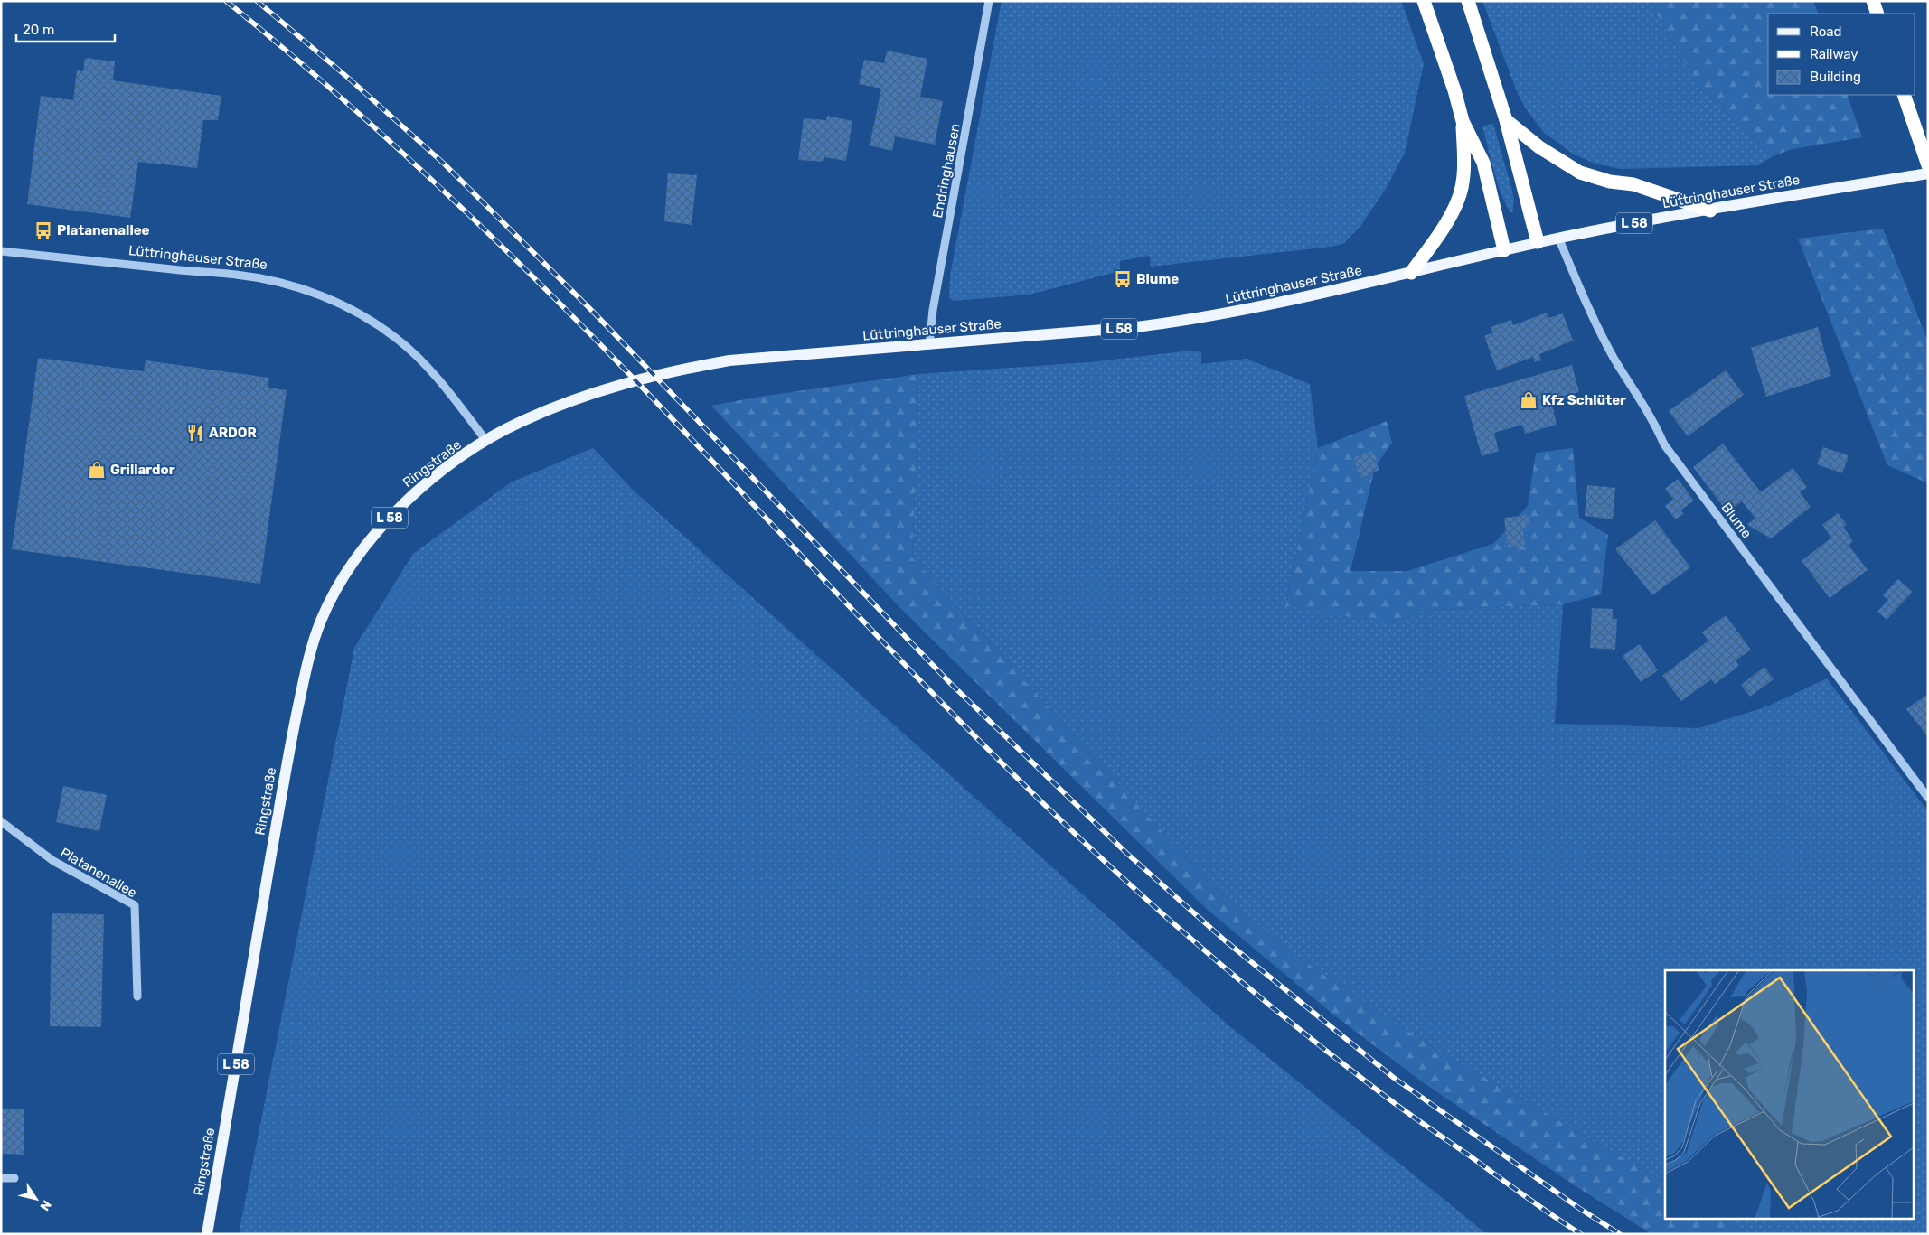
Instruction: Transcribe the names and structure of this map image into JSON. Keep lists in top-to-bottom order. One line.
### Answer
{"streets":{"main road":["Lüttringhauser Straße","L 58","Ringstraße"],"street":["Endringhausen","Blume","Platanenallee"]},"crossings":[["Endringhausen","Lüttringhauser Straße"],["Lüttringhauser Straße","Ringstraße"],["Lüttringhauser Straße","Blume"]],"places":{"bus stop":["Platanenallee","Blume"],"shop":["Kfz Schlüter","Grillardor"],"restaurant":["ARDOR"]},"legend":["Road","Railway","Building"],"scale_bar":"20 m","north":"bottom right"}
